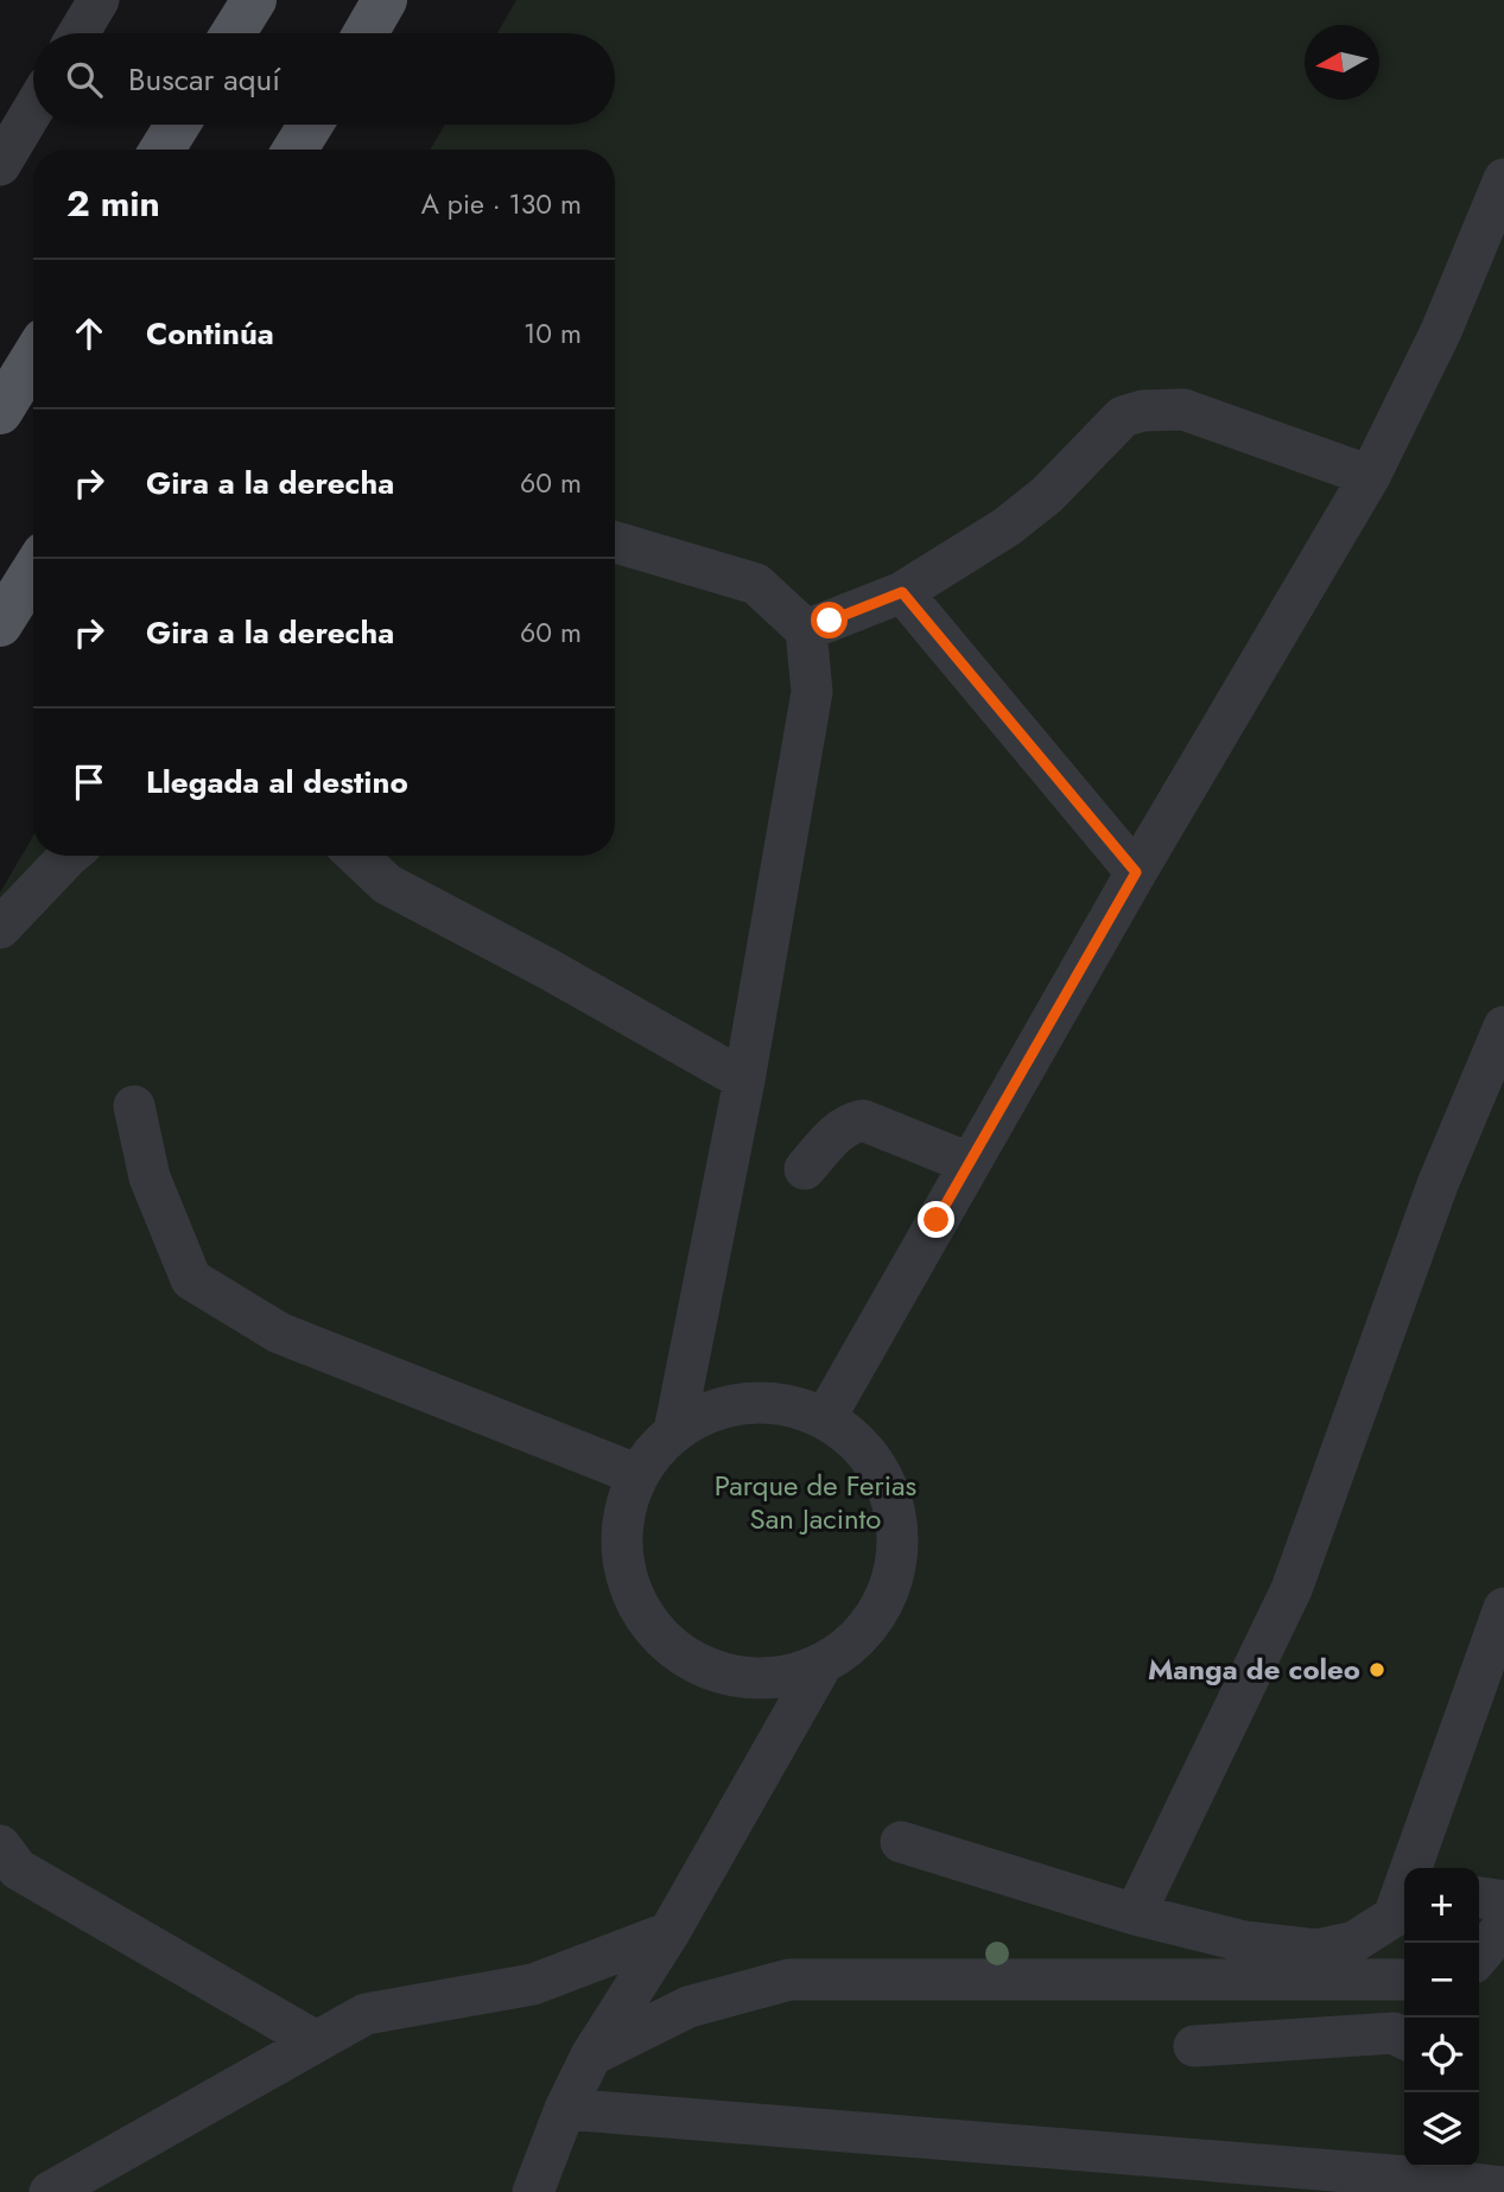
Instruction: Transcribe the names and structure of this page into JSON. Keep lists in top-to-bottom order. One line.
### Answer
{"parks":["Parque de Ferias San Jacinto"],"places":["Manga de coleo"],"north":"left","page":{"search":"Buscar aquí","heading":["2 min","A pie · 130 m"],"list":[["Continúa","10 m"],["Gira a la derecha","60 m"],["Gira a la derecha","60 m"],"Llegada al destino"],"map_buttons":["+","−"]}}
